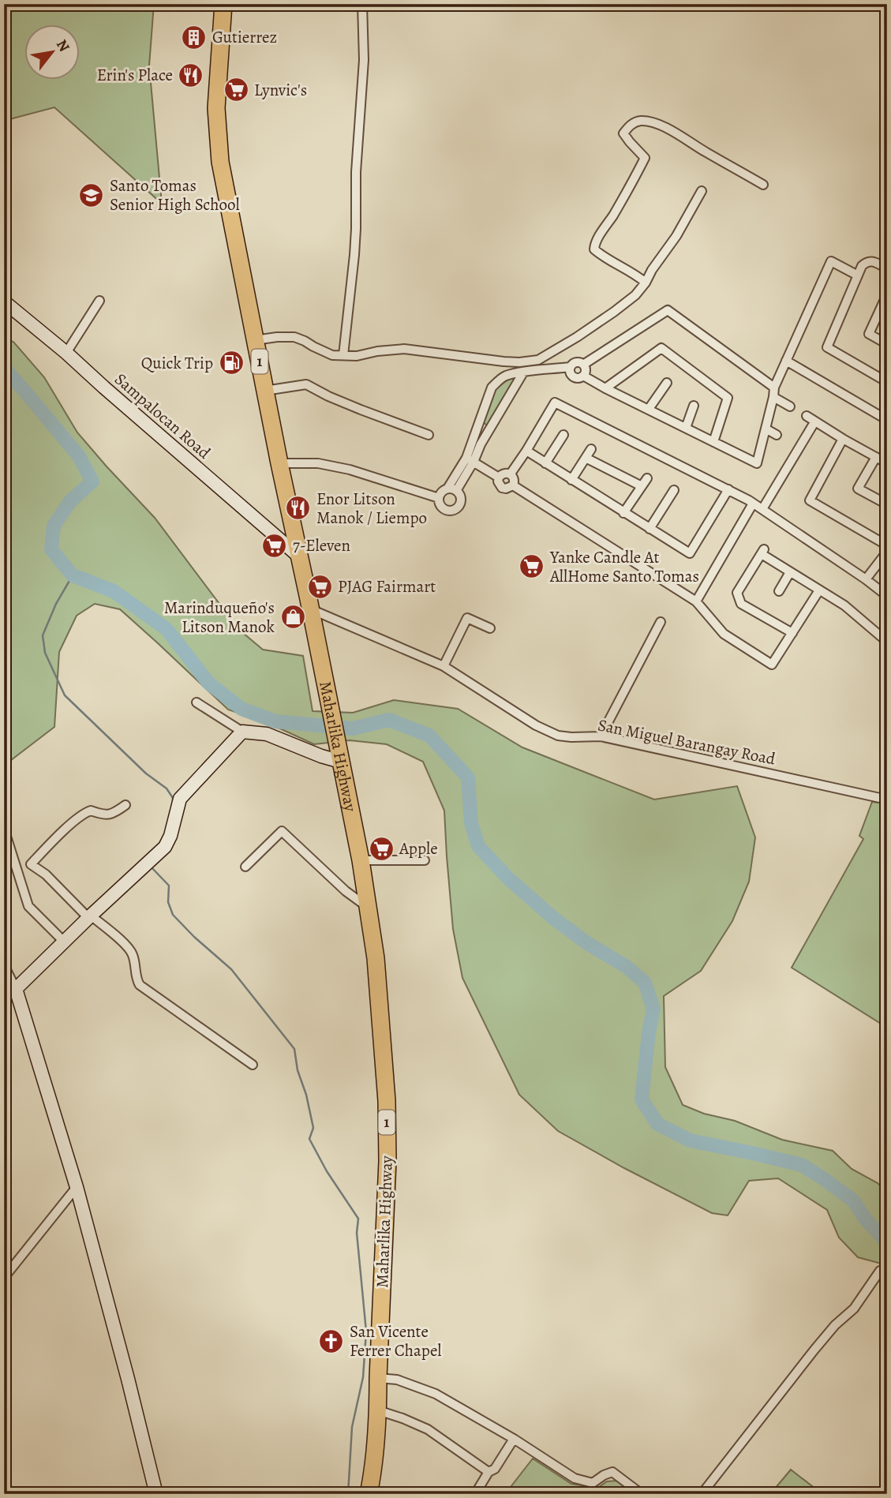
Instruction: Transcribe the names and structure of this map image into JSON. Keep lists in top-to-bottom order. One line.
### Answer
{"streets":{"highway":["1","Maharlika Highway"],"street":["Sampalocan Road","San Miguel Barangay Road"]},"crossings":[["Sampalocan Road","Maharlika Highway"],["San Miguel Barangay Road","Maharlika Highway"]],"places":{"building":["Gutierrez"],"restaurant":["Erin's Place","Enor Litson Manok / Liempo"],"supermarket":["Lynvic's","7-Eleven","Yanke Candle At AllHome Santo Tomas","PJAG Fairmart","Apple"],"school or university":["Santo Tomas Senior High School"],"fuel station":["Quick Trip"],"shop":["Marinduqueño's Litson Manok"],"church":["San Vicente Ferrer Chapel"]},"north":"top right"}
